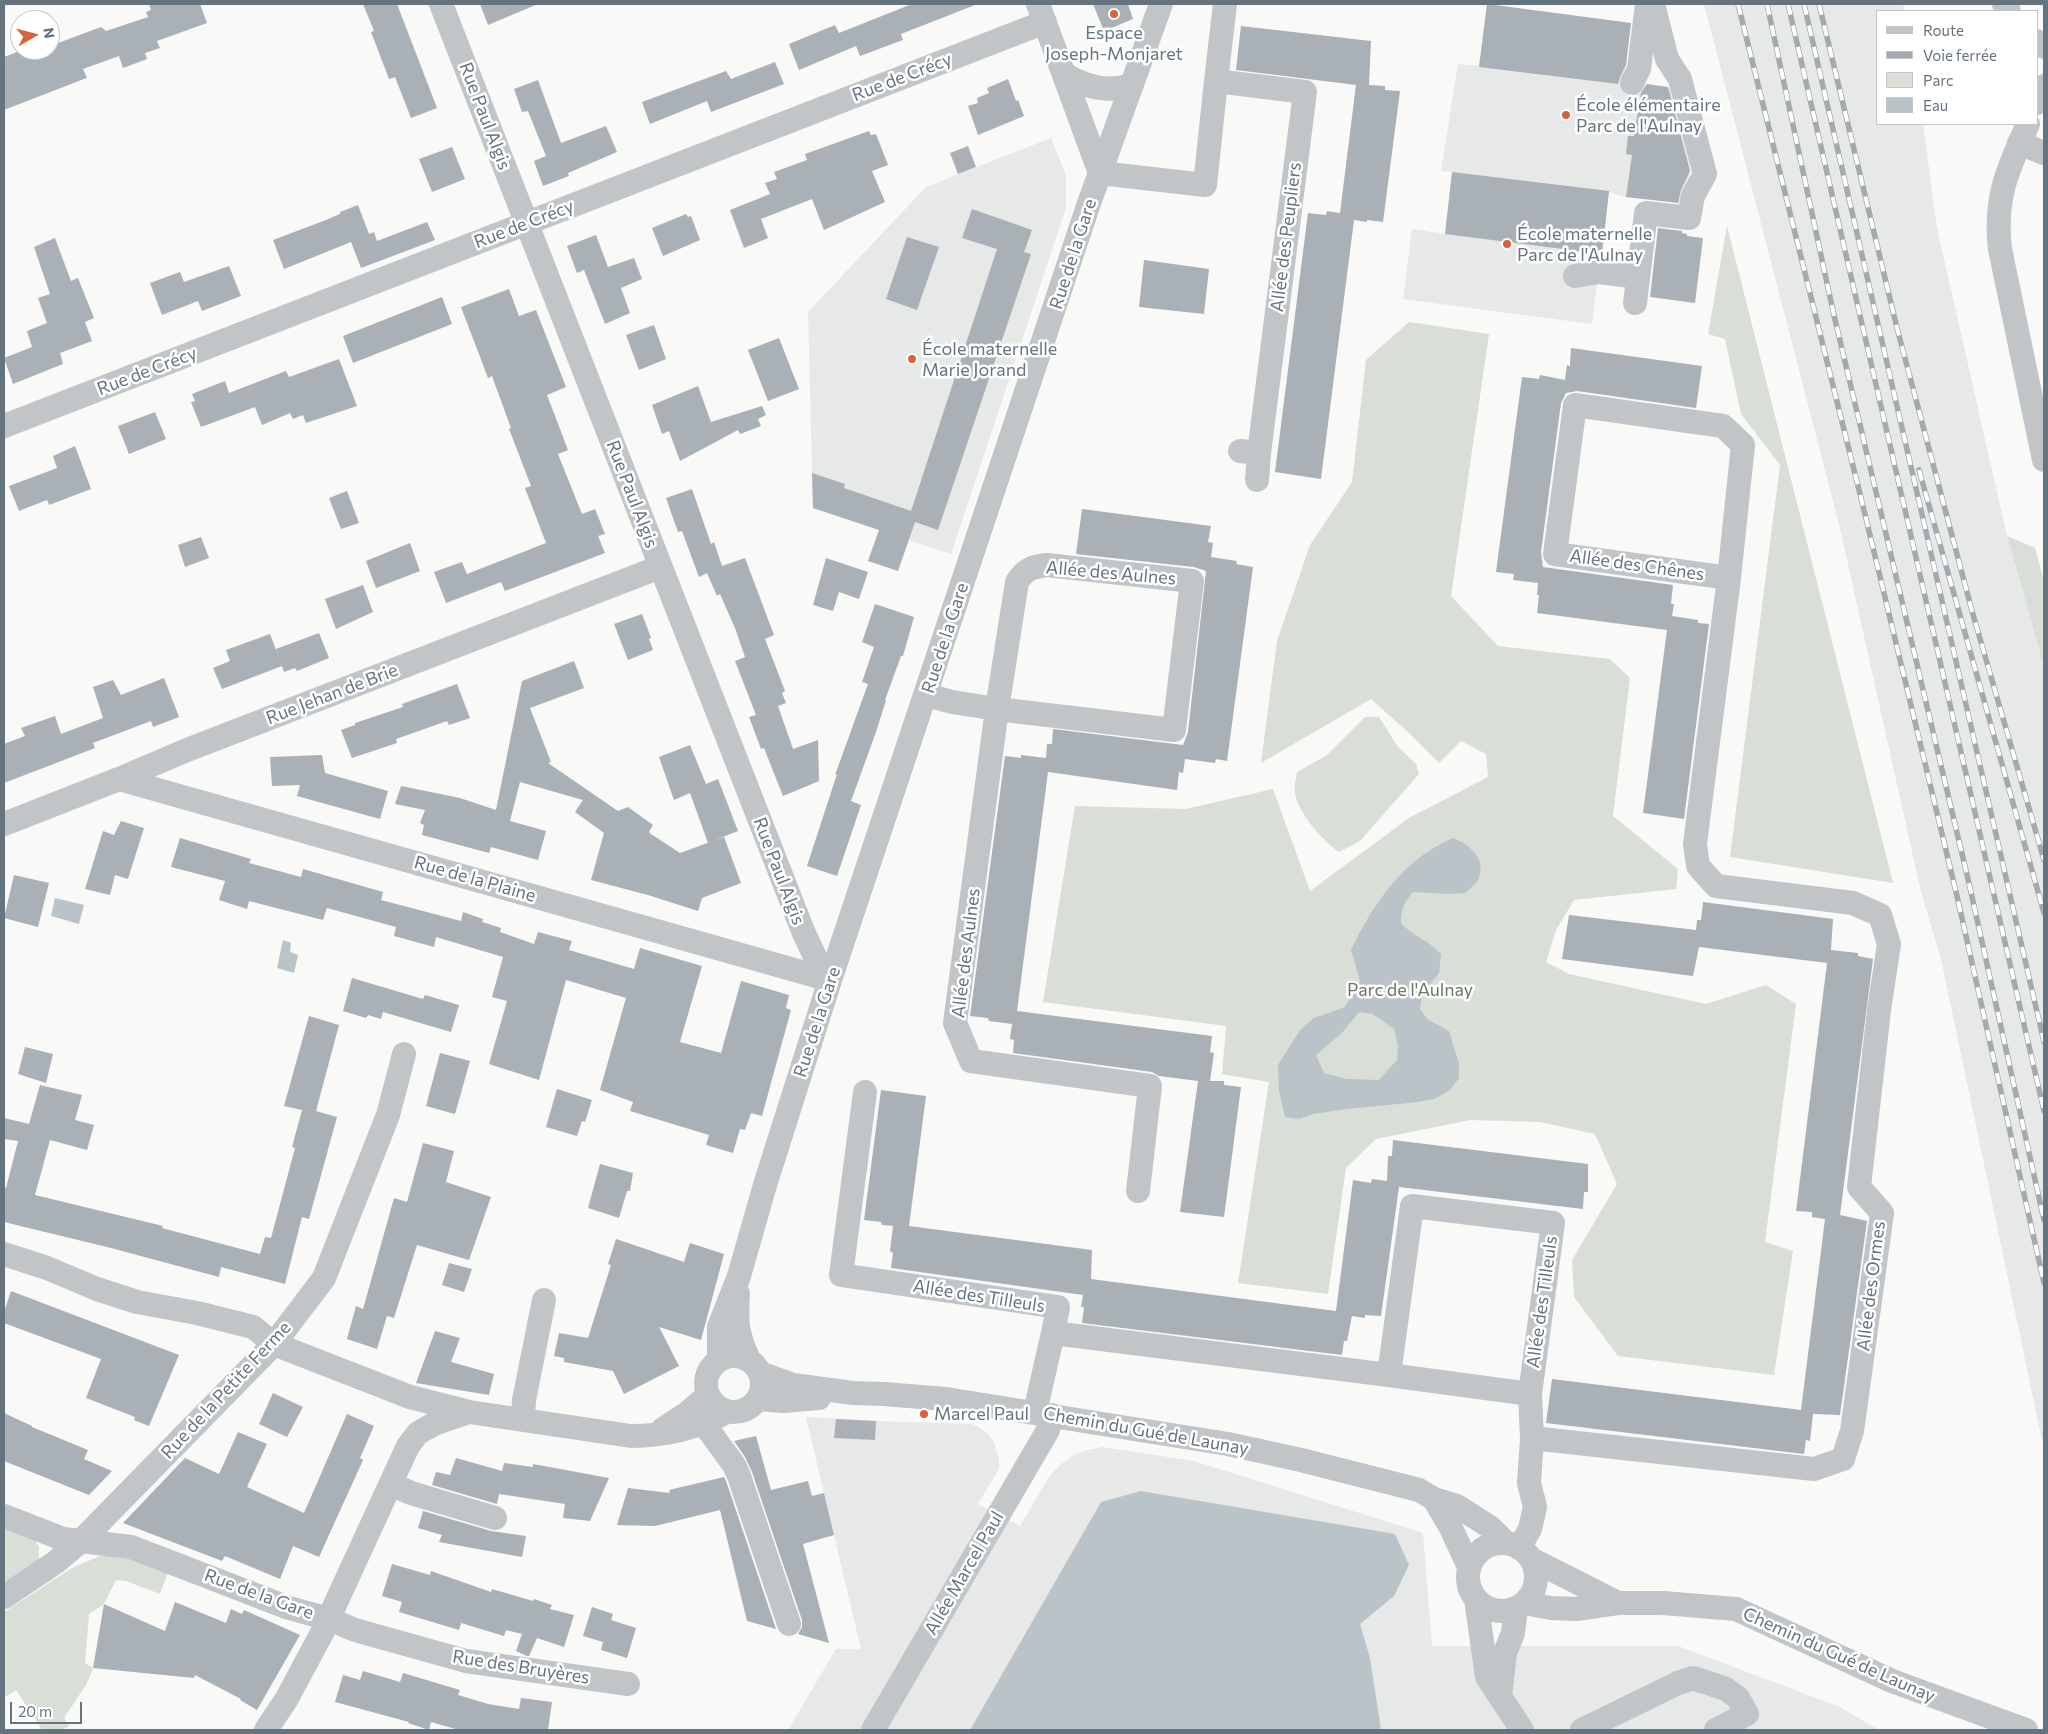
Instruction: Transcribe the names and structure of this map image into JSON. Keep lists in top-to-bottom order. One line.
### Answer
{"streets":{"street":["Rue de Crécy","Rue Paul Algis","Allée des Peupliers","Rue de la Gare","Allée des Chênes","Allée des Aulnes","Rue Jehan de Brie","Rue de la Plaine","Allée des Ormes","Allée des Tilleuls","Rue de la Petite Ferme","Chemin du Gué de Launay","Allée Marcel Paul","Rue des Bruyères"]},"crossings":[["Rue de Crécy","Rue Paul Algis"],["Rue Paul Algis","Rue de la Gare"],["Rue Paul Algis","Rue Jehan de Brie"],["Rue Paul Algis","Rue de la Plaine"],["Rue de la Gare","Allée des Aulnes"],["Rue de la Gare","Rue de la Plaine"],["Rue de la Gare","Rue de la Petite Ferme"],["Rue de la Gare","Chemin du Gué de Launay"],["Rue de la Gare","Rue des Bruyères"],["Allée des Chênes","Allée des Ormes"],["Rue Jehan de Brie","Rue de la Plaine"],["Allée des Ormes","Allée des Tilleuls"],["Allée des Tilleuls","Chemin du Gué de Launay"],["Allée des Tilleuls","Allée Marcel Paul"],["Chemin du Gué de Launay","Allée Marcel Paul"]],"parks":["Parc de l'Aulnay"],"places":["Espace Joseph-Monjaret","École élémentaire Parc de l'Aulnay","École maternelle Parc de l'Aulnay","École maternelle Marie Jorand","Marcel Paul"],"legend":["Route","Voie ferrée","Parc","Eau"],"scale_bar":"20 m","north":"right"}
